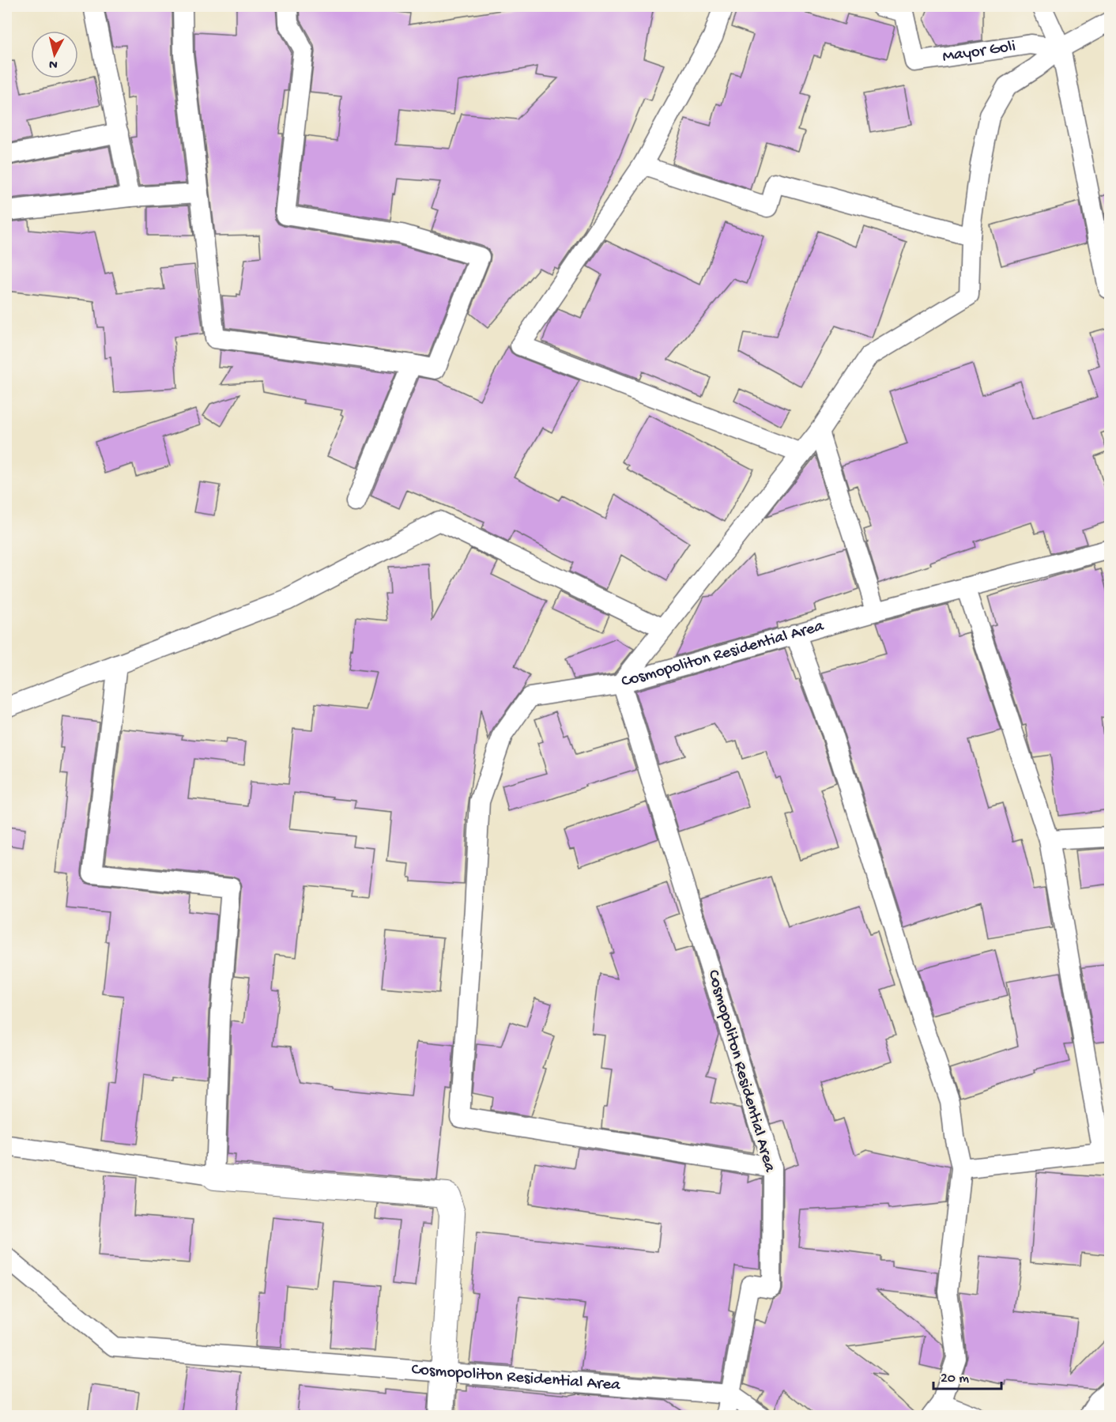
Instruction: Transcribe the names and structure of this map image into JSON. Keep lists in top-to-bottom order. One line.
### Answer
{"streets":{"street":["Mayor Goli","Cosmopoliton Residential Area"]},"scale_bar":"20 m","north":"bottom"}
